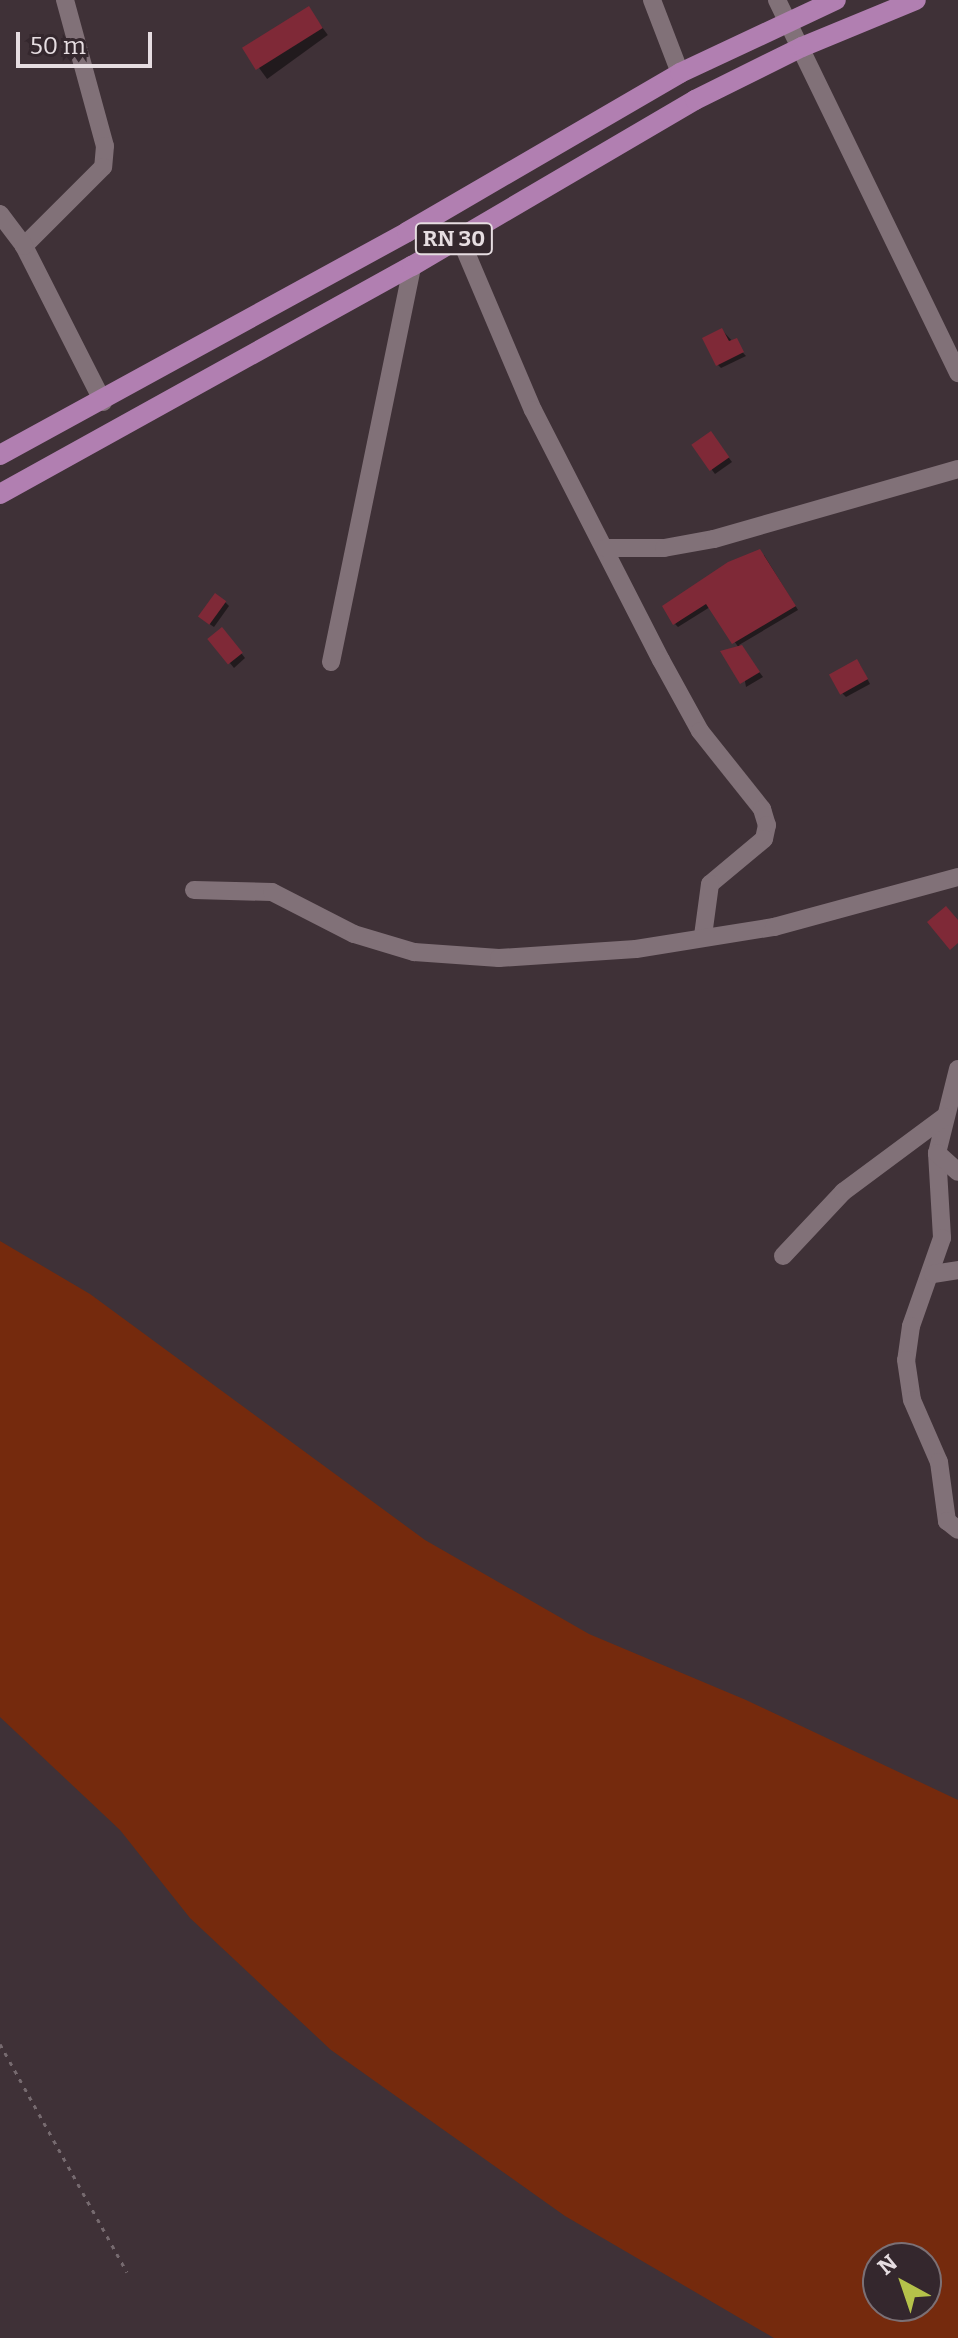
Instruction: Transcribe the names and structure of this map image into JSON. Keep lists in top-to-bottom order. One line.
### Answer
{"streets":{"main road":["RN 30"]},"scale_bar":"50 m","north":"top left"}
